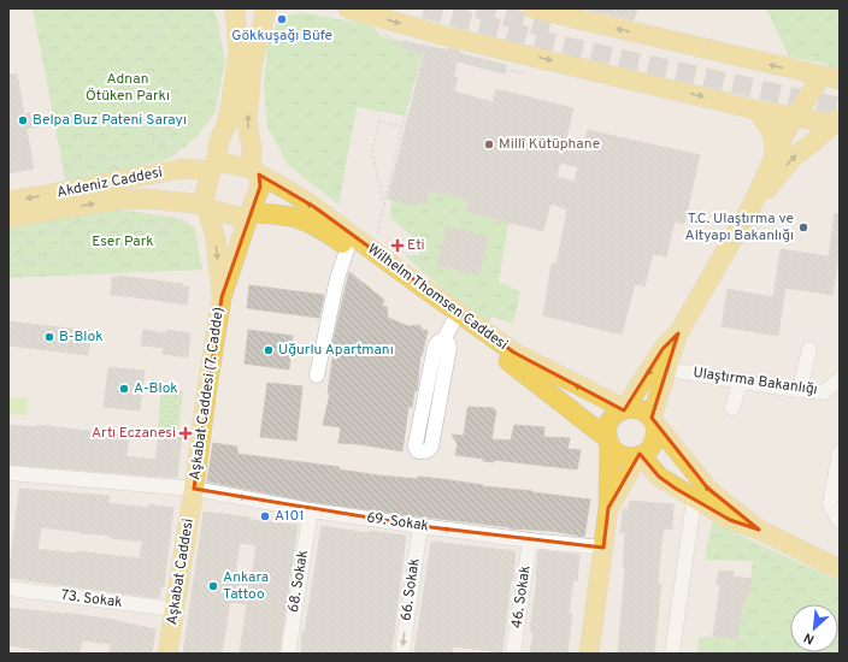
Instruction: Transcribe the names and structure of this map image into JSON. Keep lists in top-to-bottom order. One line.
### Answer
{"streets":{"main road":["Akdeniz Caddesi","Wilhelm Thomsen Caddesi","Aşkabat Caddesi (7. Cadde)","Aşkabat Caddesi"],"street":["Ulaştırma Bakanlığı","69. Sokak","68. Sokak","66. Sokak","46. Sokak","73. Sokak"]},"crossings":[["Akdeniz Caddesi","Wilhelm Thomsen Caddesi"],["Aşkabat Caddesi (7. Cadde)","69. Sokak"],["Aşkabat Caddesi (7. Cadde)","Aşkabat Caddesi"],["69. Sokak","Aşkabat Caddesi"],["69. Sokak","68. Sokak"],["69. Sokak","66. Sokak"],["69. Sokak","46. Sokak"],["Aşkabat Caddesi","73. Sokak"]],"one_way":["69. Sokak","66. Sokak"],"parks":["Adnan Ötüken Parkı","Eser Park"],"places":{"other":["Gökkuşağı Büfe","Belpa Buz Pateni Sarayı","Millî Kütüphane","T.C. Ulaştırma ve Altyapı Bakanlığı","B-Blok","Uğurlu Apartmanı","A-Blok","A101","Ankara Tattoo"],"health":["Eti","Artı Eczanesi"]},"north":"bottom left"}
